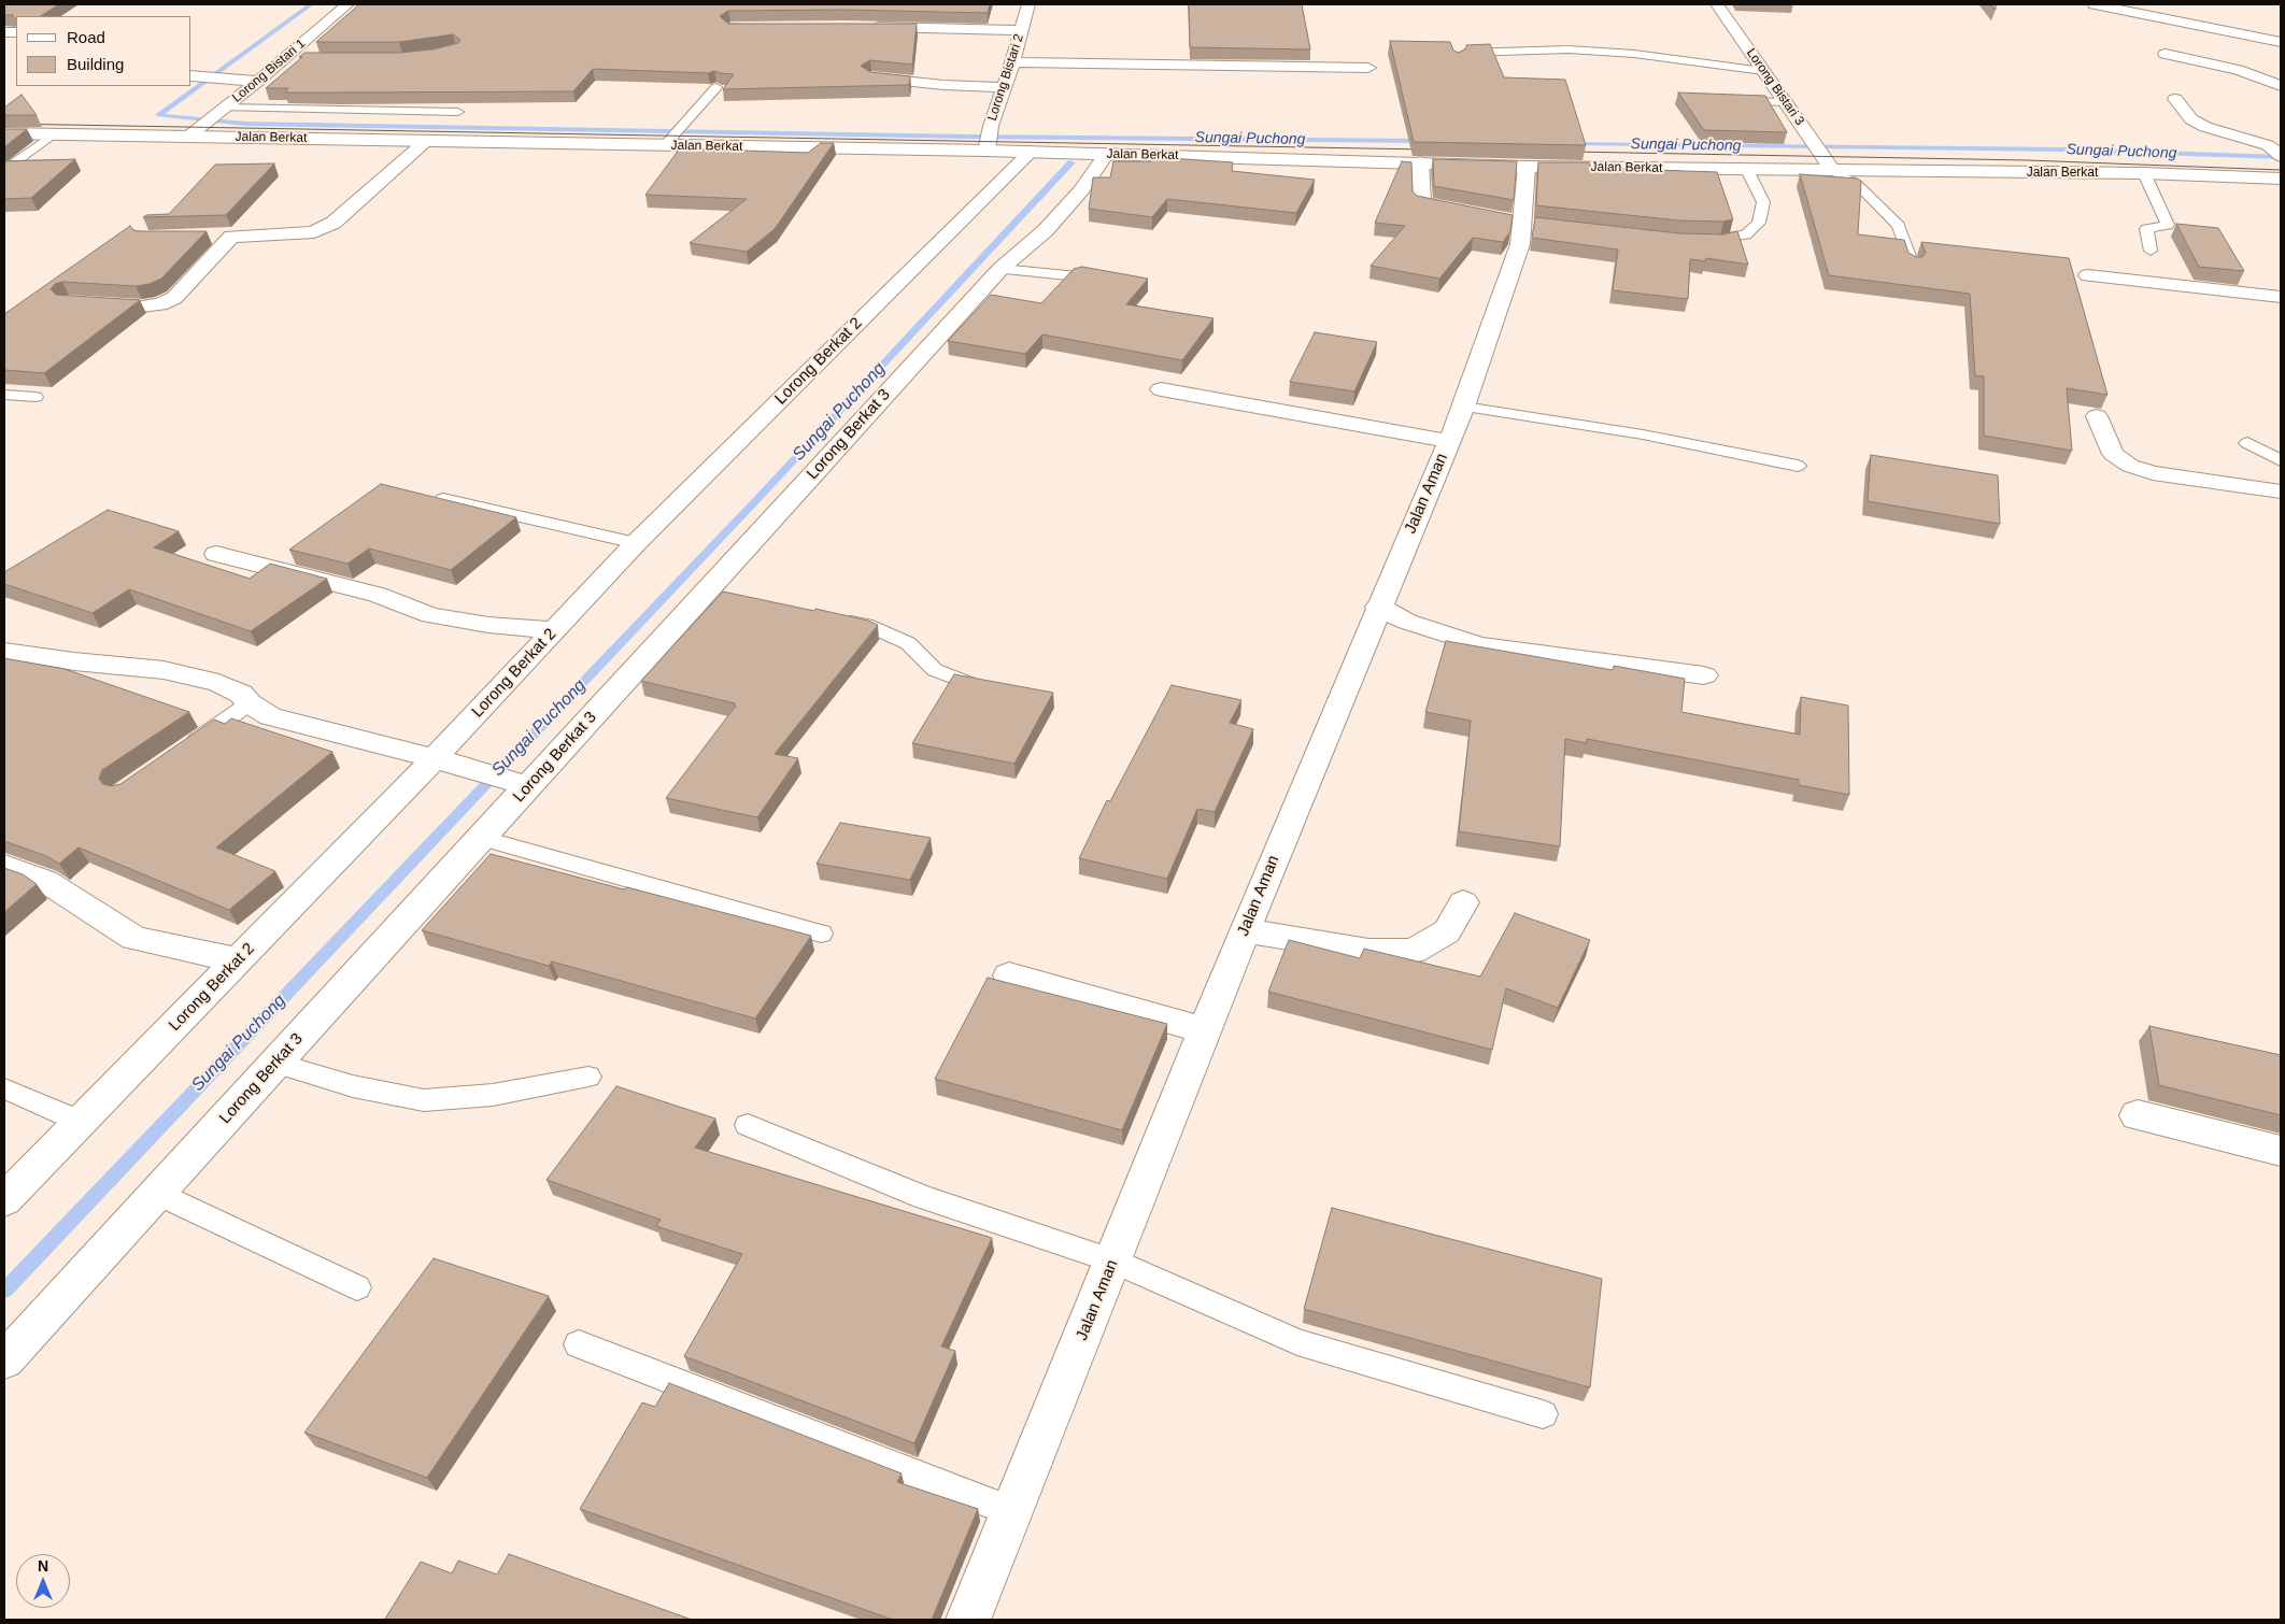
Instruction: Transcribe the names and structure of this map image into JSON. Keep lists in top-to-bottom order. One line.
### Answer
{"streets":{"street":["Lorong Bistari 1","Lorong Bistari 2","Lorong Bistari 3","Jalan Berkat","Lorong Berkat 2","Lorong Berkat 3","Jalan Aman"]},"crossings":[["Lorong Bistari 1","Jalan Berkat"],["Lorong Bistari 2","Jalan Berkat"],["Lorong Bistari 3","Jalan Berkat"],["Jalan Berkat","Lorong Berkat 2"],["Jalan Berkat","Lorong Berkat 3"],["Jalan Berkat","Jalan Aman"]],"water":["Sungai Puchong"],"legend":["Road","Building"],"north":"top"}
